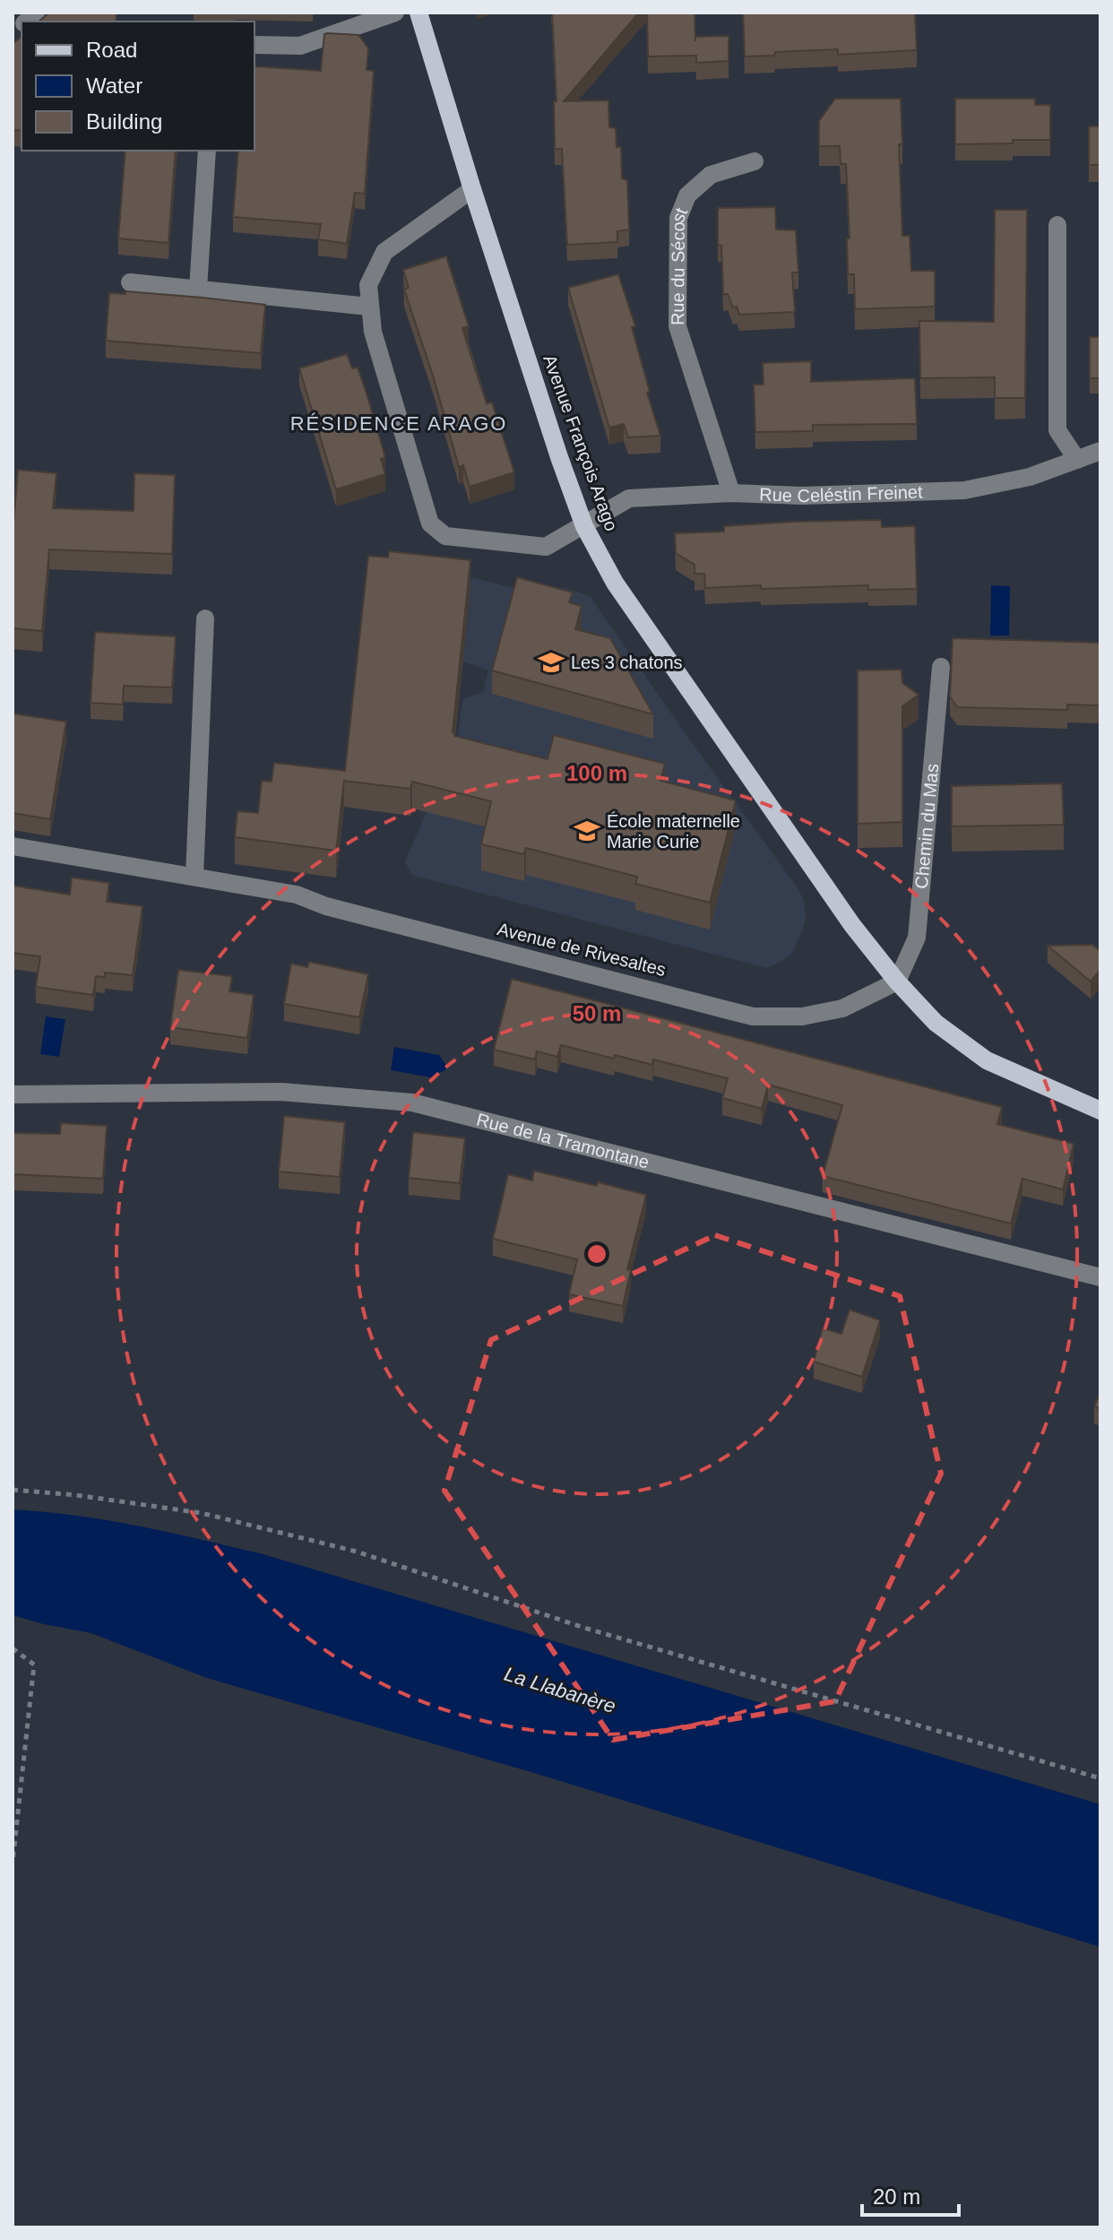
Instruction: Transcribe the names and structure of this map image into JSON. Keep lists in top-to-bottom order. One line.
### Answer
{"streets":{"main road":["Avenue François Arago"],"street":["Rue du Sécost","Rue Celéstin Freinet","Chemin du Mas","Avenue de Rivesaltes","Rue de la Tramontane"]},"crossings":[["Rue du Sécost","Rue Celéstin Freinet"],["Avenue François Arago","Rue Celéstin Freinet"],["Avenue François Arago","Chemin du Mas"],["Avenue François Arago","Avenue de Rivesaltes"],["Chemin du Mas","Avenue de Rivesaltes"]],"districts":["RÉSIDENCE ARAGO"],"water":["La Llabanère"],"places":{"school or university":["Les 3 chatons","École maternelle Marie Curie"]},"legend":["Road","Water","Building"],"scale_bar":"20 m","rings":["100 m","50 m"]}
